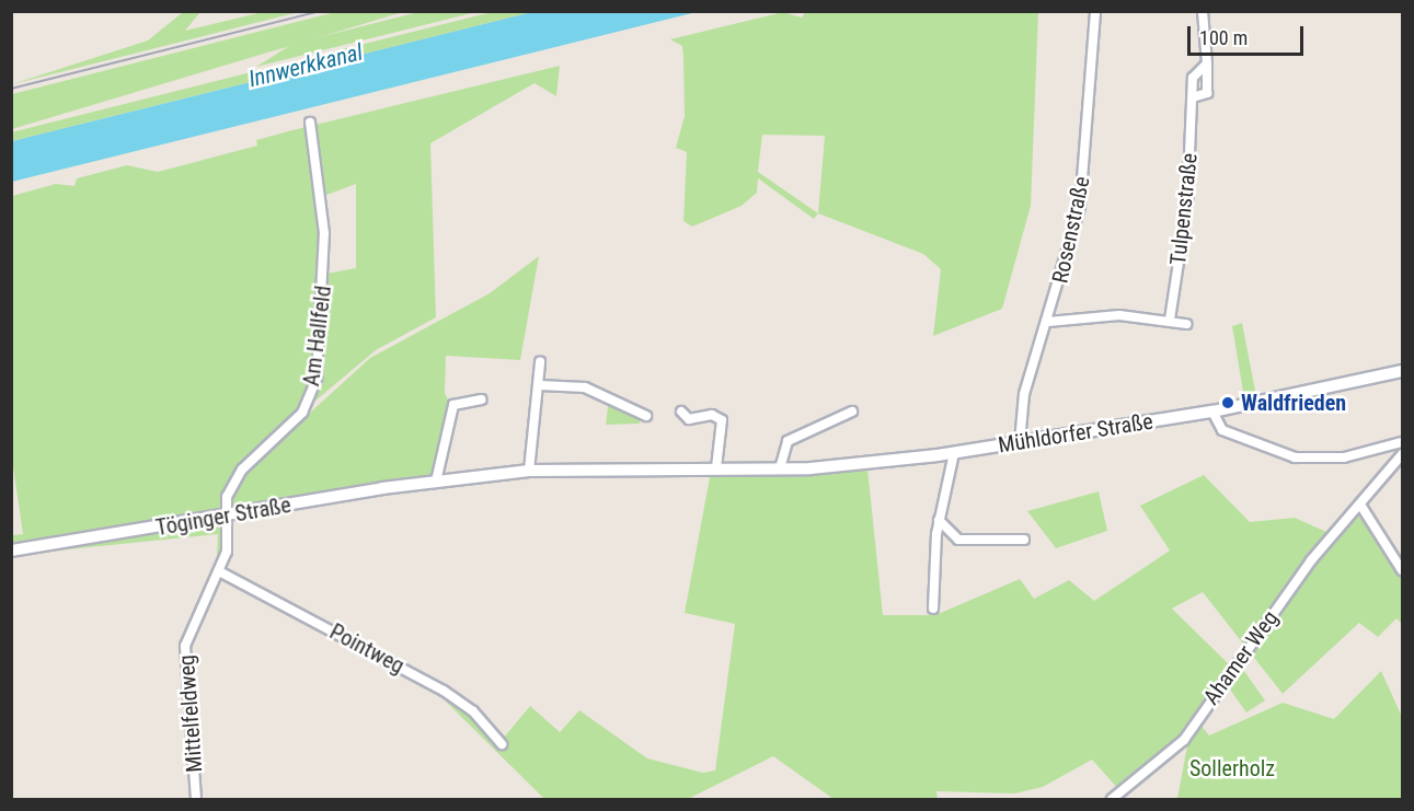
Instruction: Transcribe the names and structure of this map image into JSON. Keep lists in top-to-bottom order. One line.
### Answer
{"streets":{"street":["Tulpenstraße","Rosenstraße","Am Hallfeld","Mühldorfer Straße","Töginger Straße","Pointweg","Ahamer Weg","Mittelfeldweg"]},"crossings":[["Rosenstraße","Mühldorfer Straße"],["Am Hallfeld","Töginger Straße"],["Am Hallfeld","Mittelfeldweg"],["Mühldorfer Straße","Töginger Straße"],["Töginger Straße","Mittelfeldweg"],["Pointweg","Mittelfeldweg"]],"water":["Innwerkkanal"],"parks":["Sollerholz"],"places":["Waldfrieden"],"scale_bar":"100 m"}
